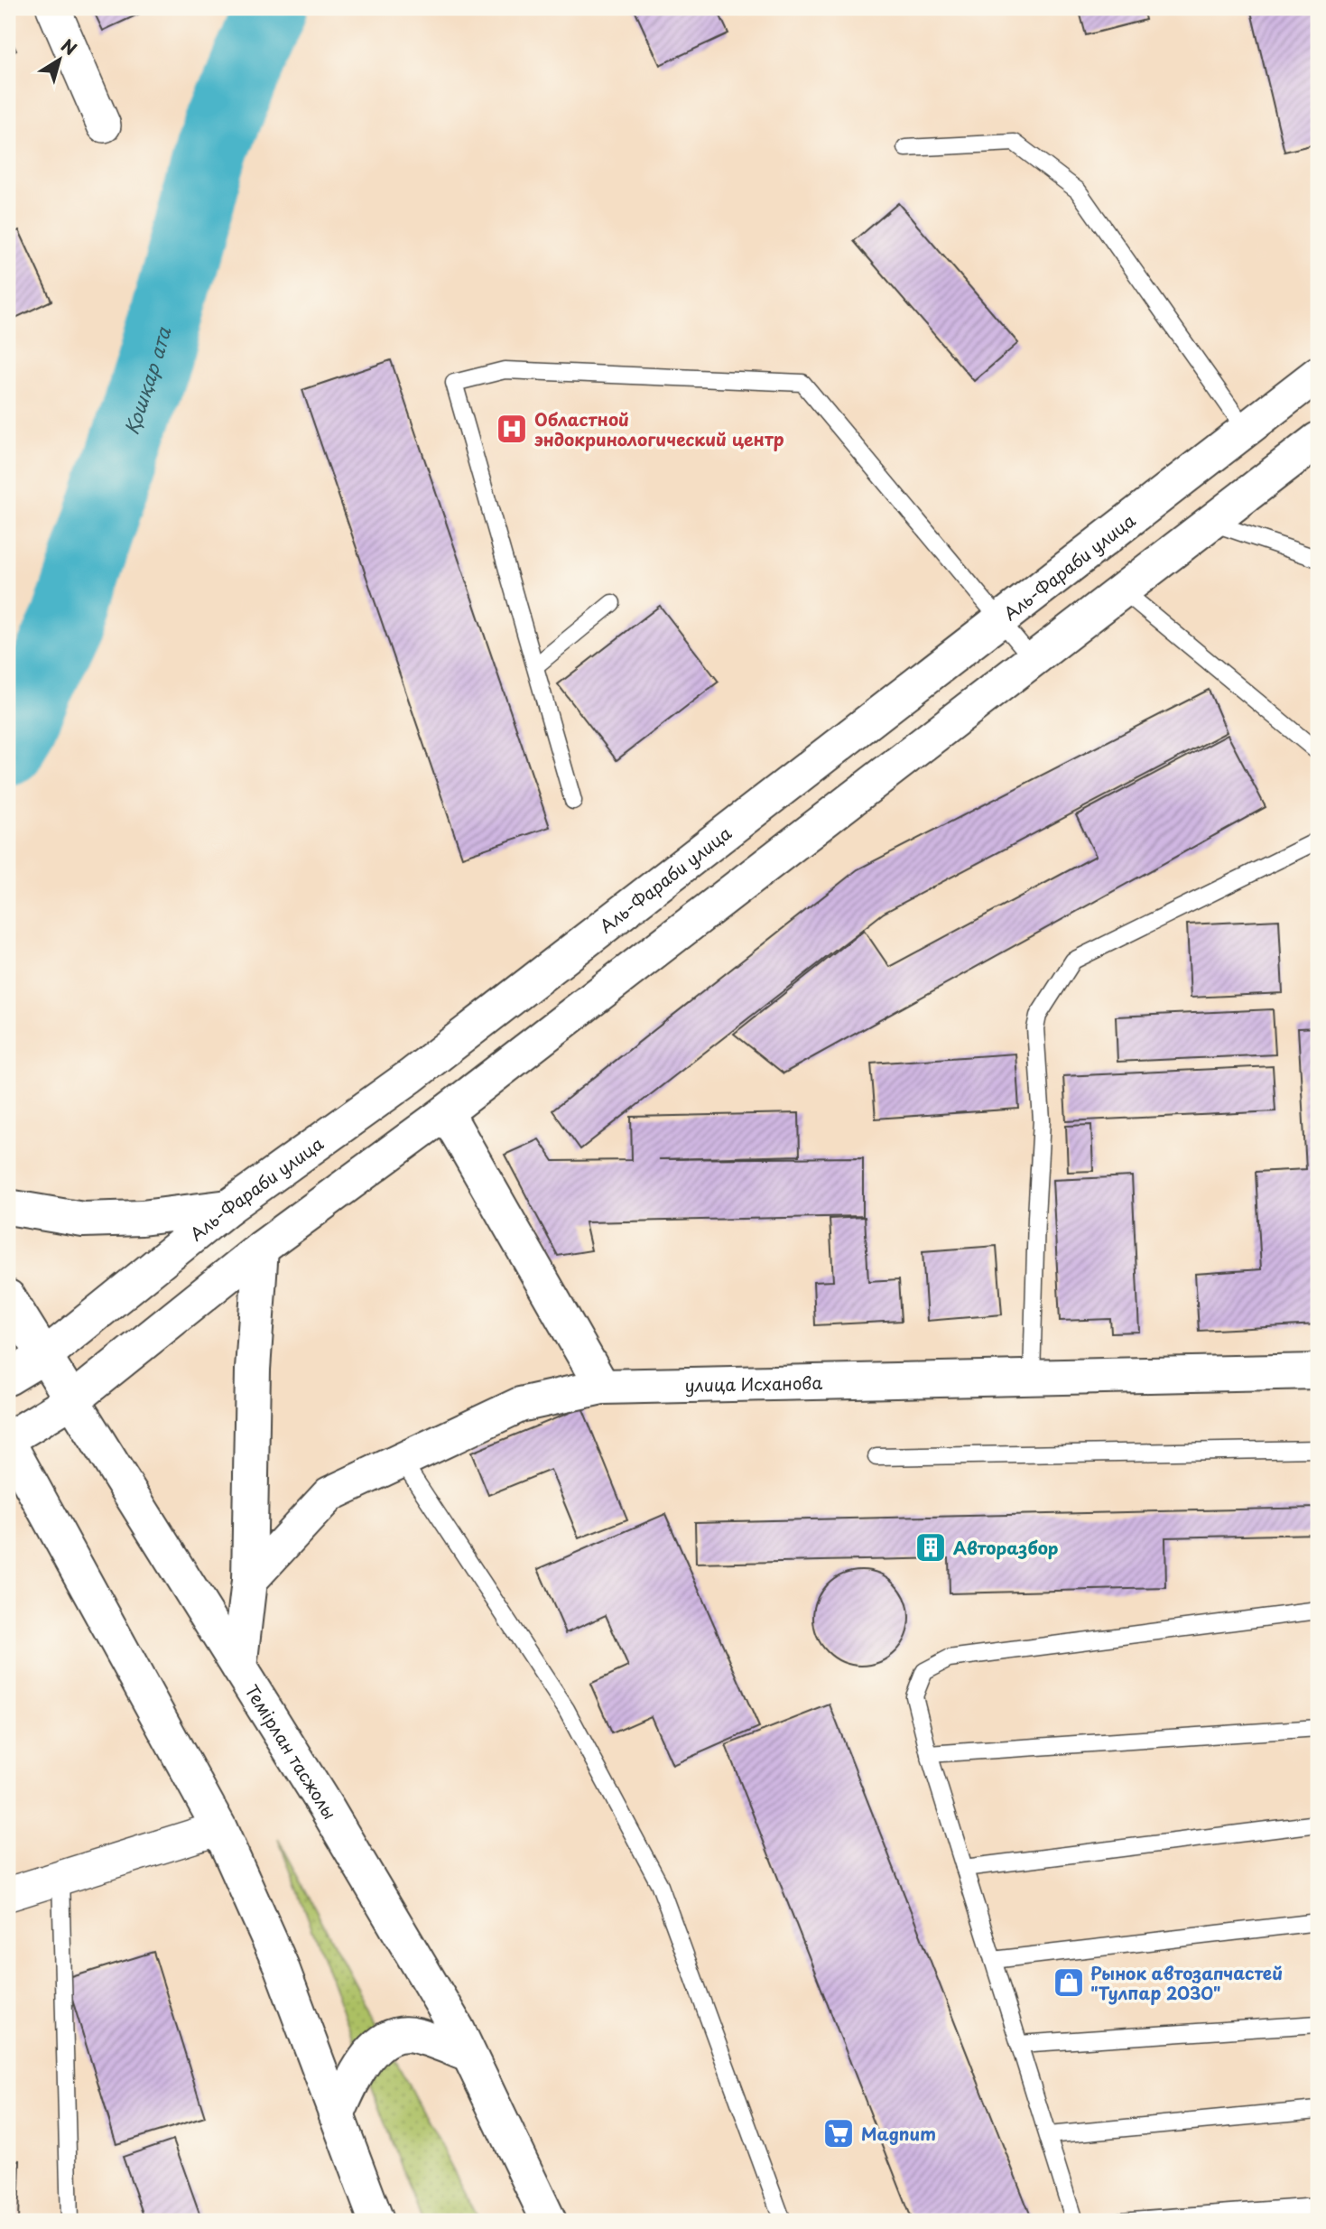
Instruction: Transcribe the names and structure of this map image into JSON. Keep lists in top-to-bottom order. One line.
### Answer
{"streets":{"main road":["Аль-Фараби улица","улица Исханова","Темірлан тасжолы"]},"crossings":[["Аль-Фараби улица","Темірлан тасжолы"]],"water":["Қошқар ата"],"places":{"hospital":["Областной эндокринологический центр"],"building":["Авторазбор"],"shop":["Рынок автозапчастей \"Тулпар 2030\""],"supermarket":["Magnum"]},"north":"top right"}
